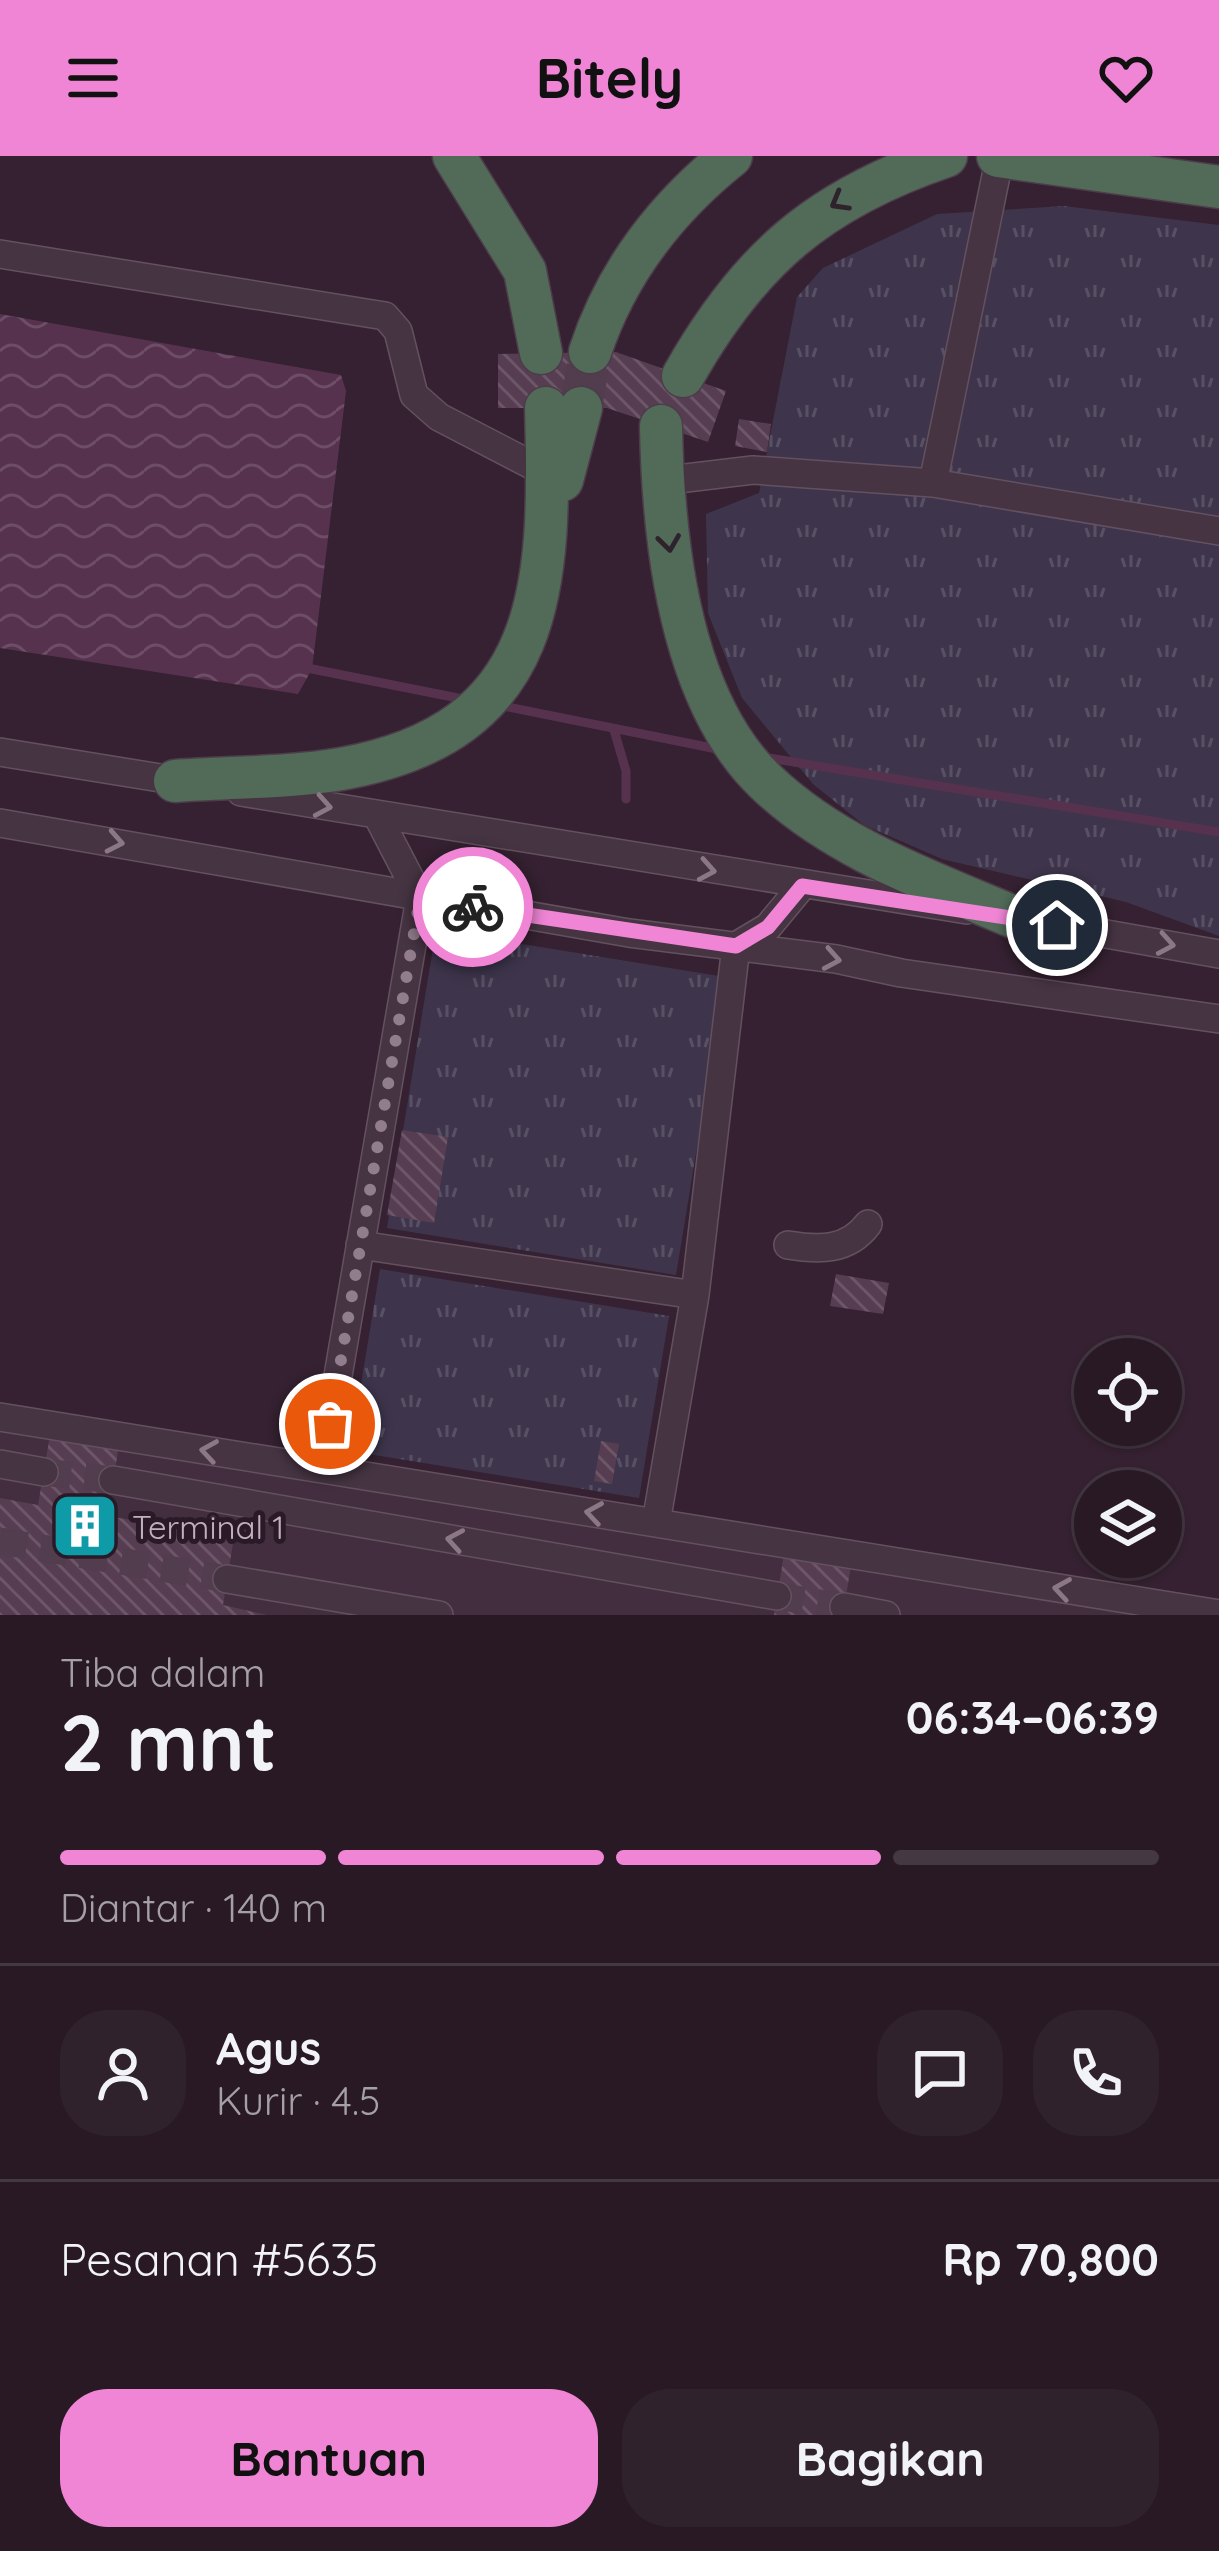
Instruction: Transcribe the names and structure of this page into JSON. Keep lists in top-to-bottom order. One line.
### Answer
{"places":{"building":["Terminal 1"]},"page":{"header":"Bitely","heading":["2 mnt","Tiba dalam","06:34–06:39"],"panel":["Agus","Kurir · 4.5","Pesanan #5635","Rp 70,800"],"bar":"Diantar · 140 m","buttons":["Bantuan","Bagikan"]}}
